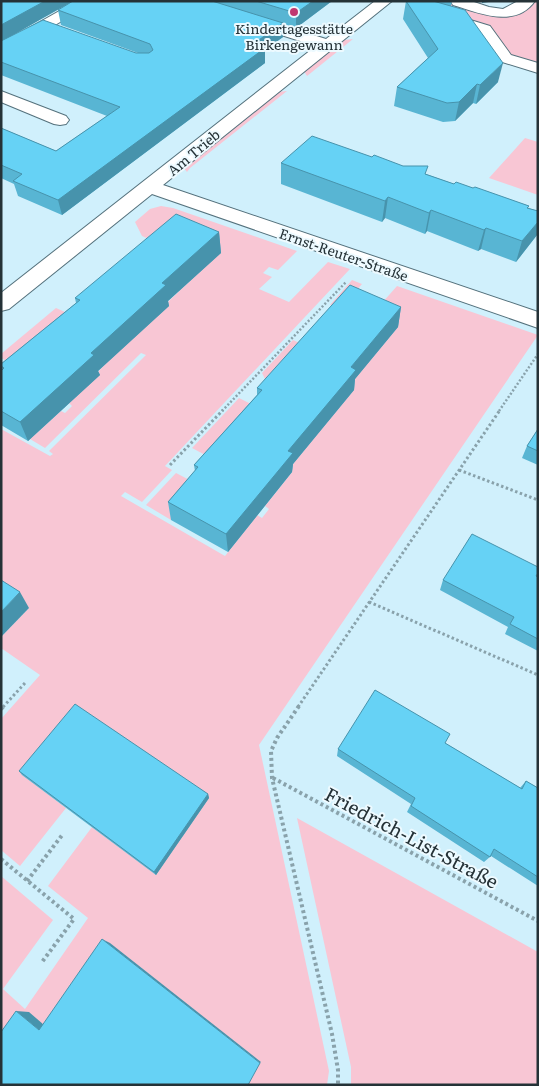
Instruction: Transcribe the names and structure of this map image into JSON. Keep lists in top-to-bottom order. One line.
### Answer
{"streets":{"street":["Am Trieb","Ernst-Reuter-Straße"],"path":["Friedrich-List-Straße"]},"crossings":[["Am Trieb","Ernst-Reuter-Straße"]],"places":["Kindertagesstätte Birkengewann"]}
